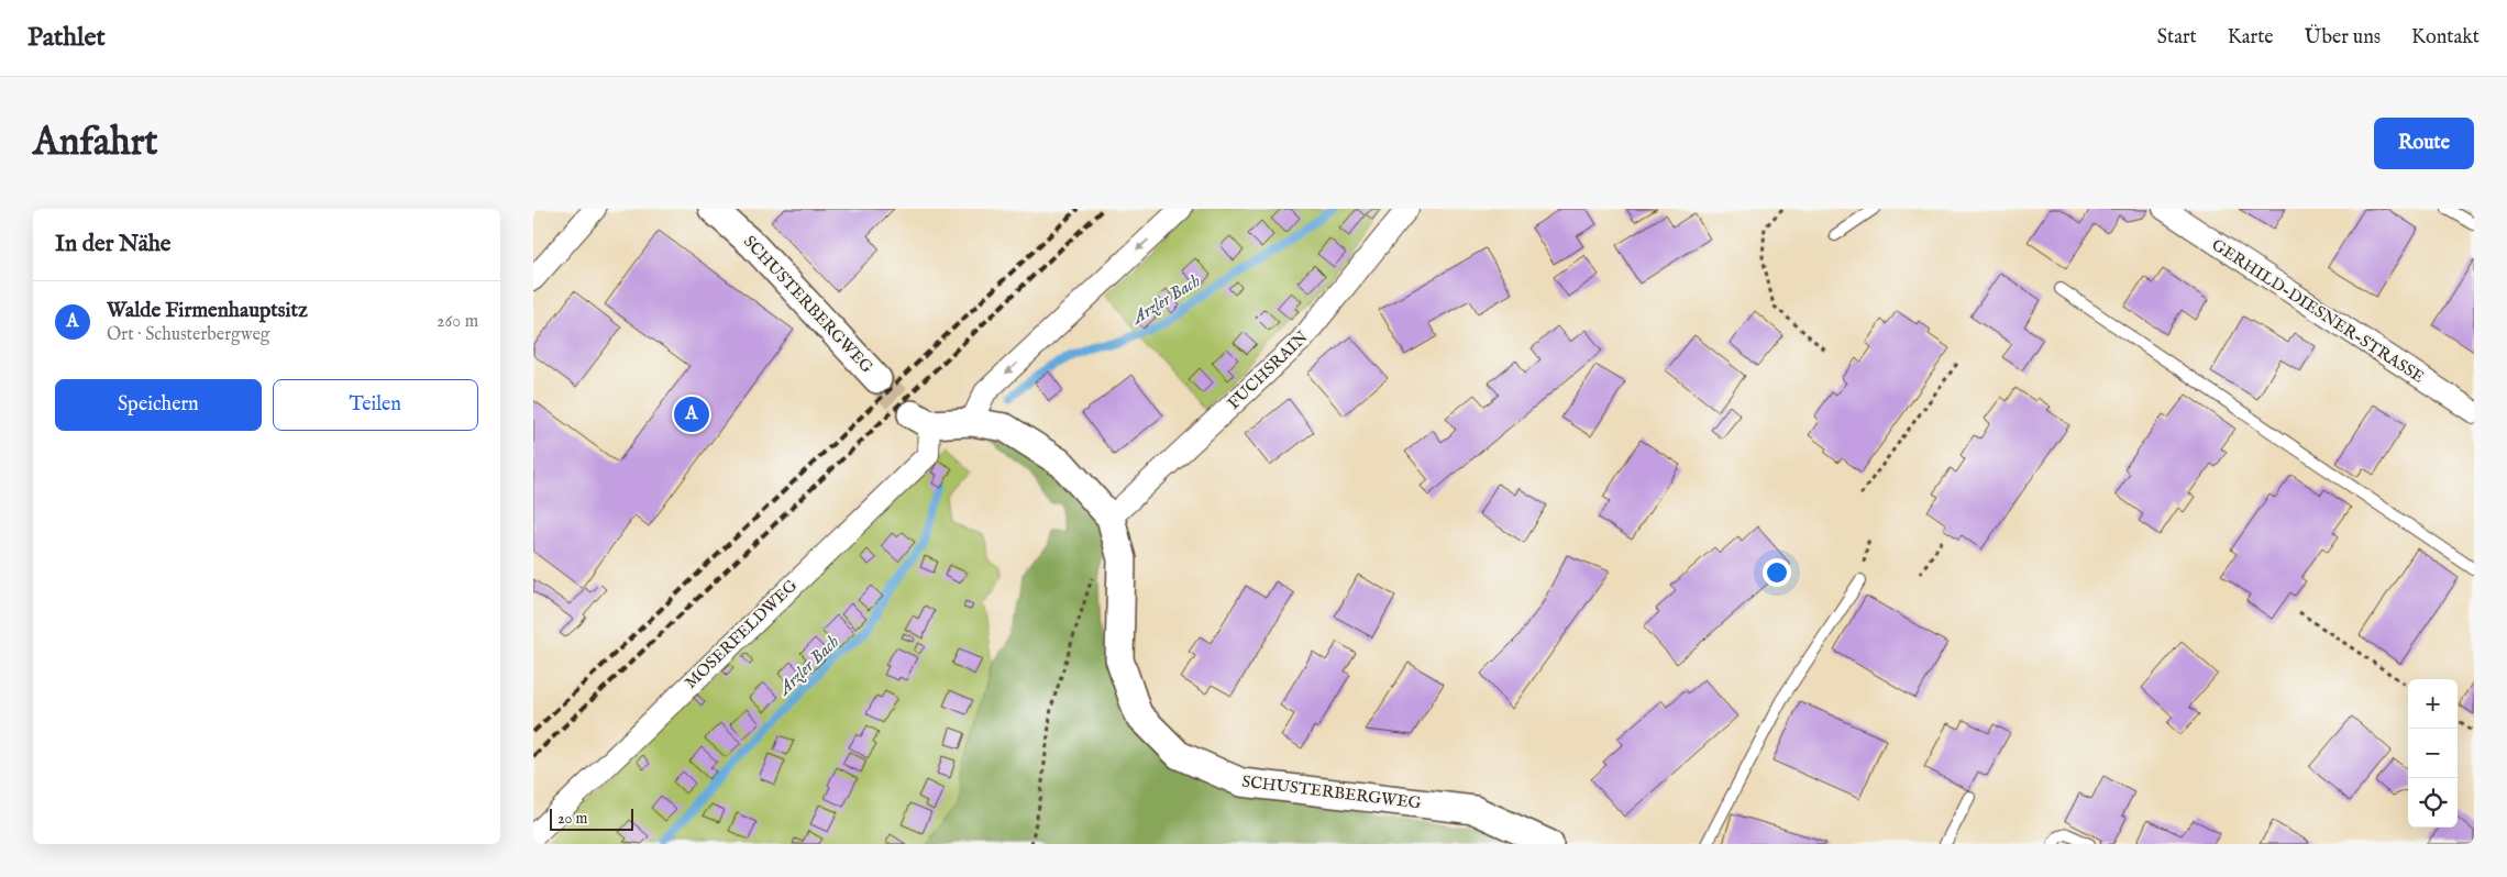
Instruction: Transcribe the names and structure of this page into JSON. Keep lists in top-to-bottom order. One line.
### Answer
{"streets":{"street":["SCHUSTERBERGWEG","GERHILD-DIESNER-STRASSE","FUCHSRAIN","MOSERFELDWEG"]},"crossings":[["SCHUSTERBERGWEG","FUCHSRAIN"],["SCHUSTERBERGWEG","MOSERFELDWEG"]],"water":["Arzler Bach"],"scale_bar":"20 m","page":{"header":"Pathlet","nav":["Start","Karte","Über uns","Kontakt"],"buttons":["Route",["Speichern","Teilen"]],"title":"Anfahrt","heading":"In der Nähe","list":[{"mark":"A","name":"Walde Firmenhauptsitz","note":"Ort · Schusterbergweg","value":"260 m"}],"pins":"A","map_buttons":["+","−"],"scale":"20 m"}}
